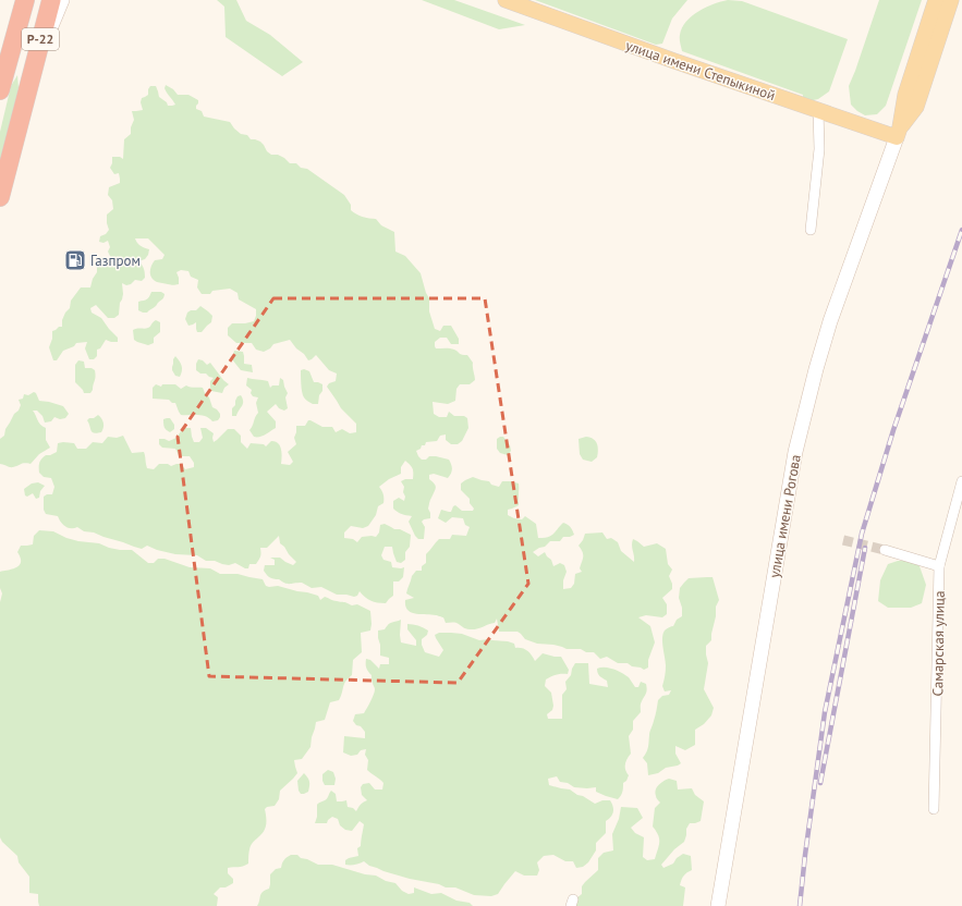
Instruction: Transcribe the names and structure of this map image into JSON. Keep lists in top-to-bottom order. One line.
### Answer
{"streets":{"highway":["Р-22"],"main road":["улица имени Степыкиной","улица имени Рогова"],"street":["Самарская улица"]},"crossings":[["улица имени Степыкиной","улица имени Рогова"]],"places":{"fuel station":["Газпром"]}}
